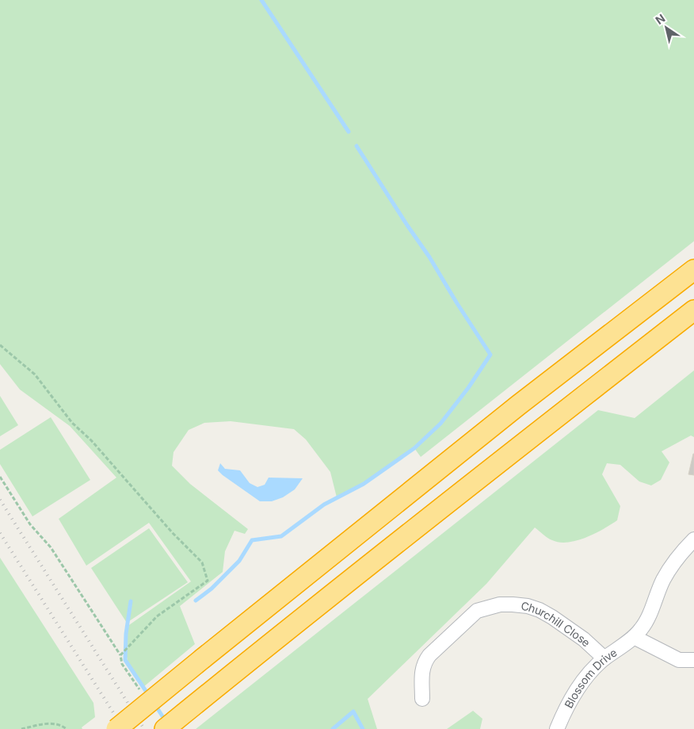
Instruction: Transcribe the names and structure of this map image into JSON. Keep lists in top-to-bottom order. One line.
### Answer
{"streets":{"street":["Churchill Close","Blossom Drive"]},"crossings":[["Churchill Close","Blossom Drive"]],"north":"top left"}
